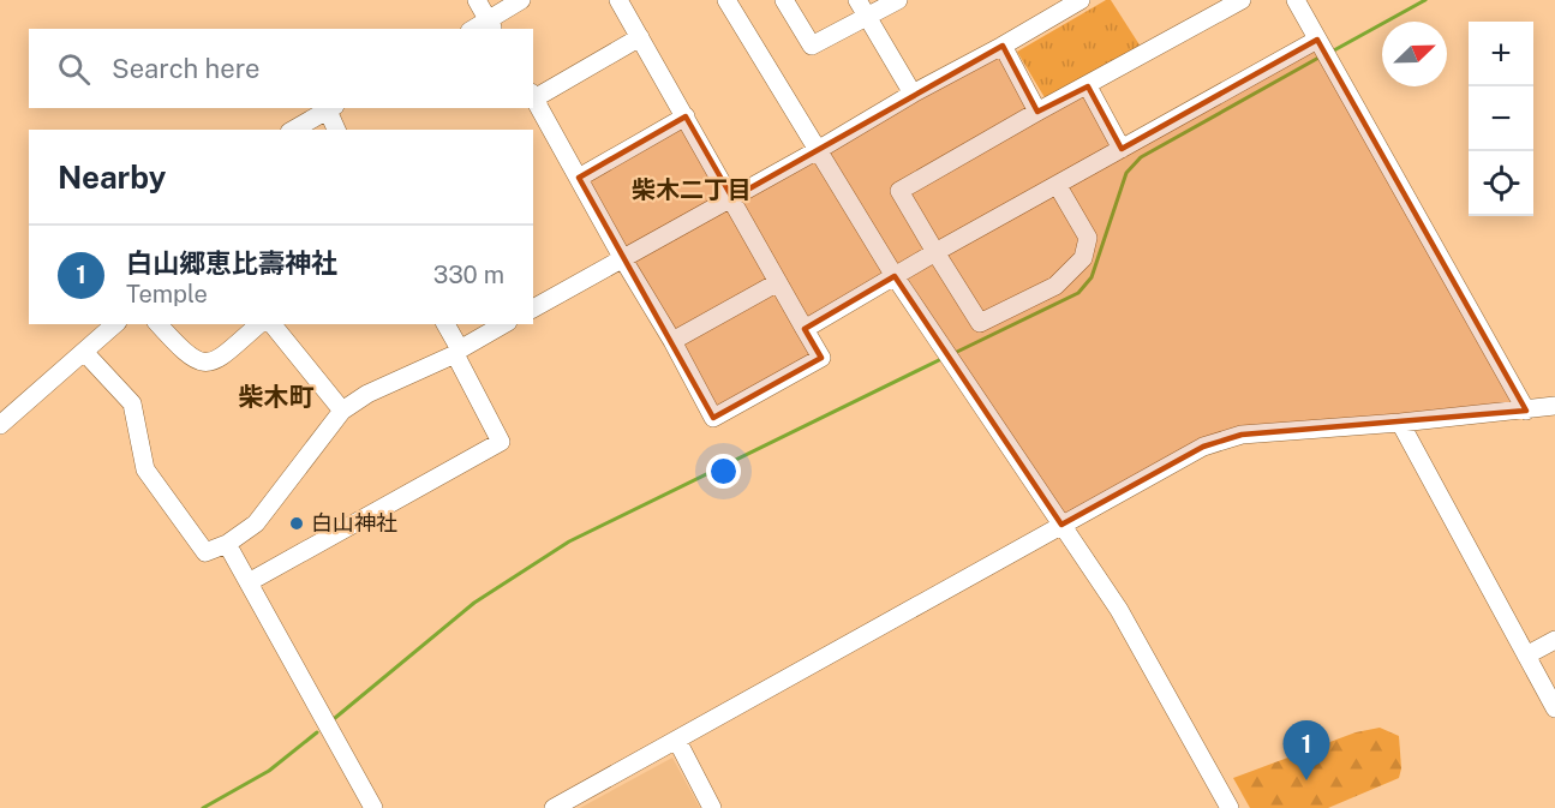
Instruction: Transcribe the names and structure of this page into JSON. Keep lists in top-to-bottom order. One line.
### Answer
{"districts":["柴木二丁目","柴木町"],"places":["白山神社"],"north":"top right","page":{"map_buttons":["+","−"],"search":"Search here","heading":"Nearby","list":[{"mark":"1","name":"白山郷恵比壽神社","note":"Temple","value":"330 m"}],"pins":"1"}}
